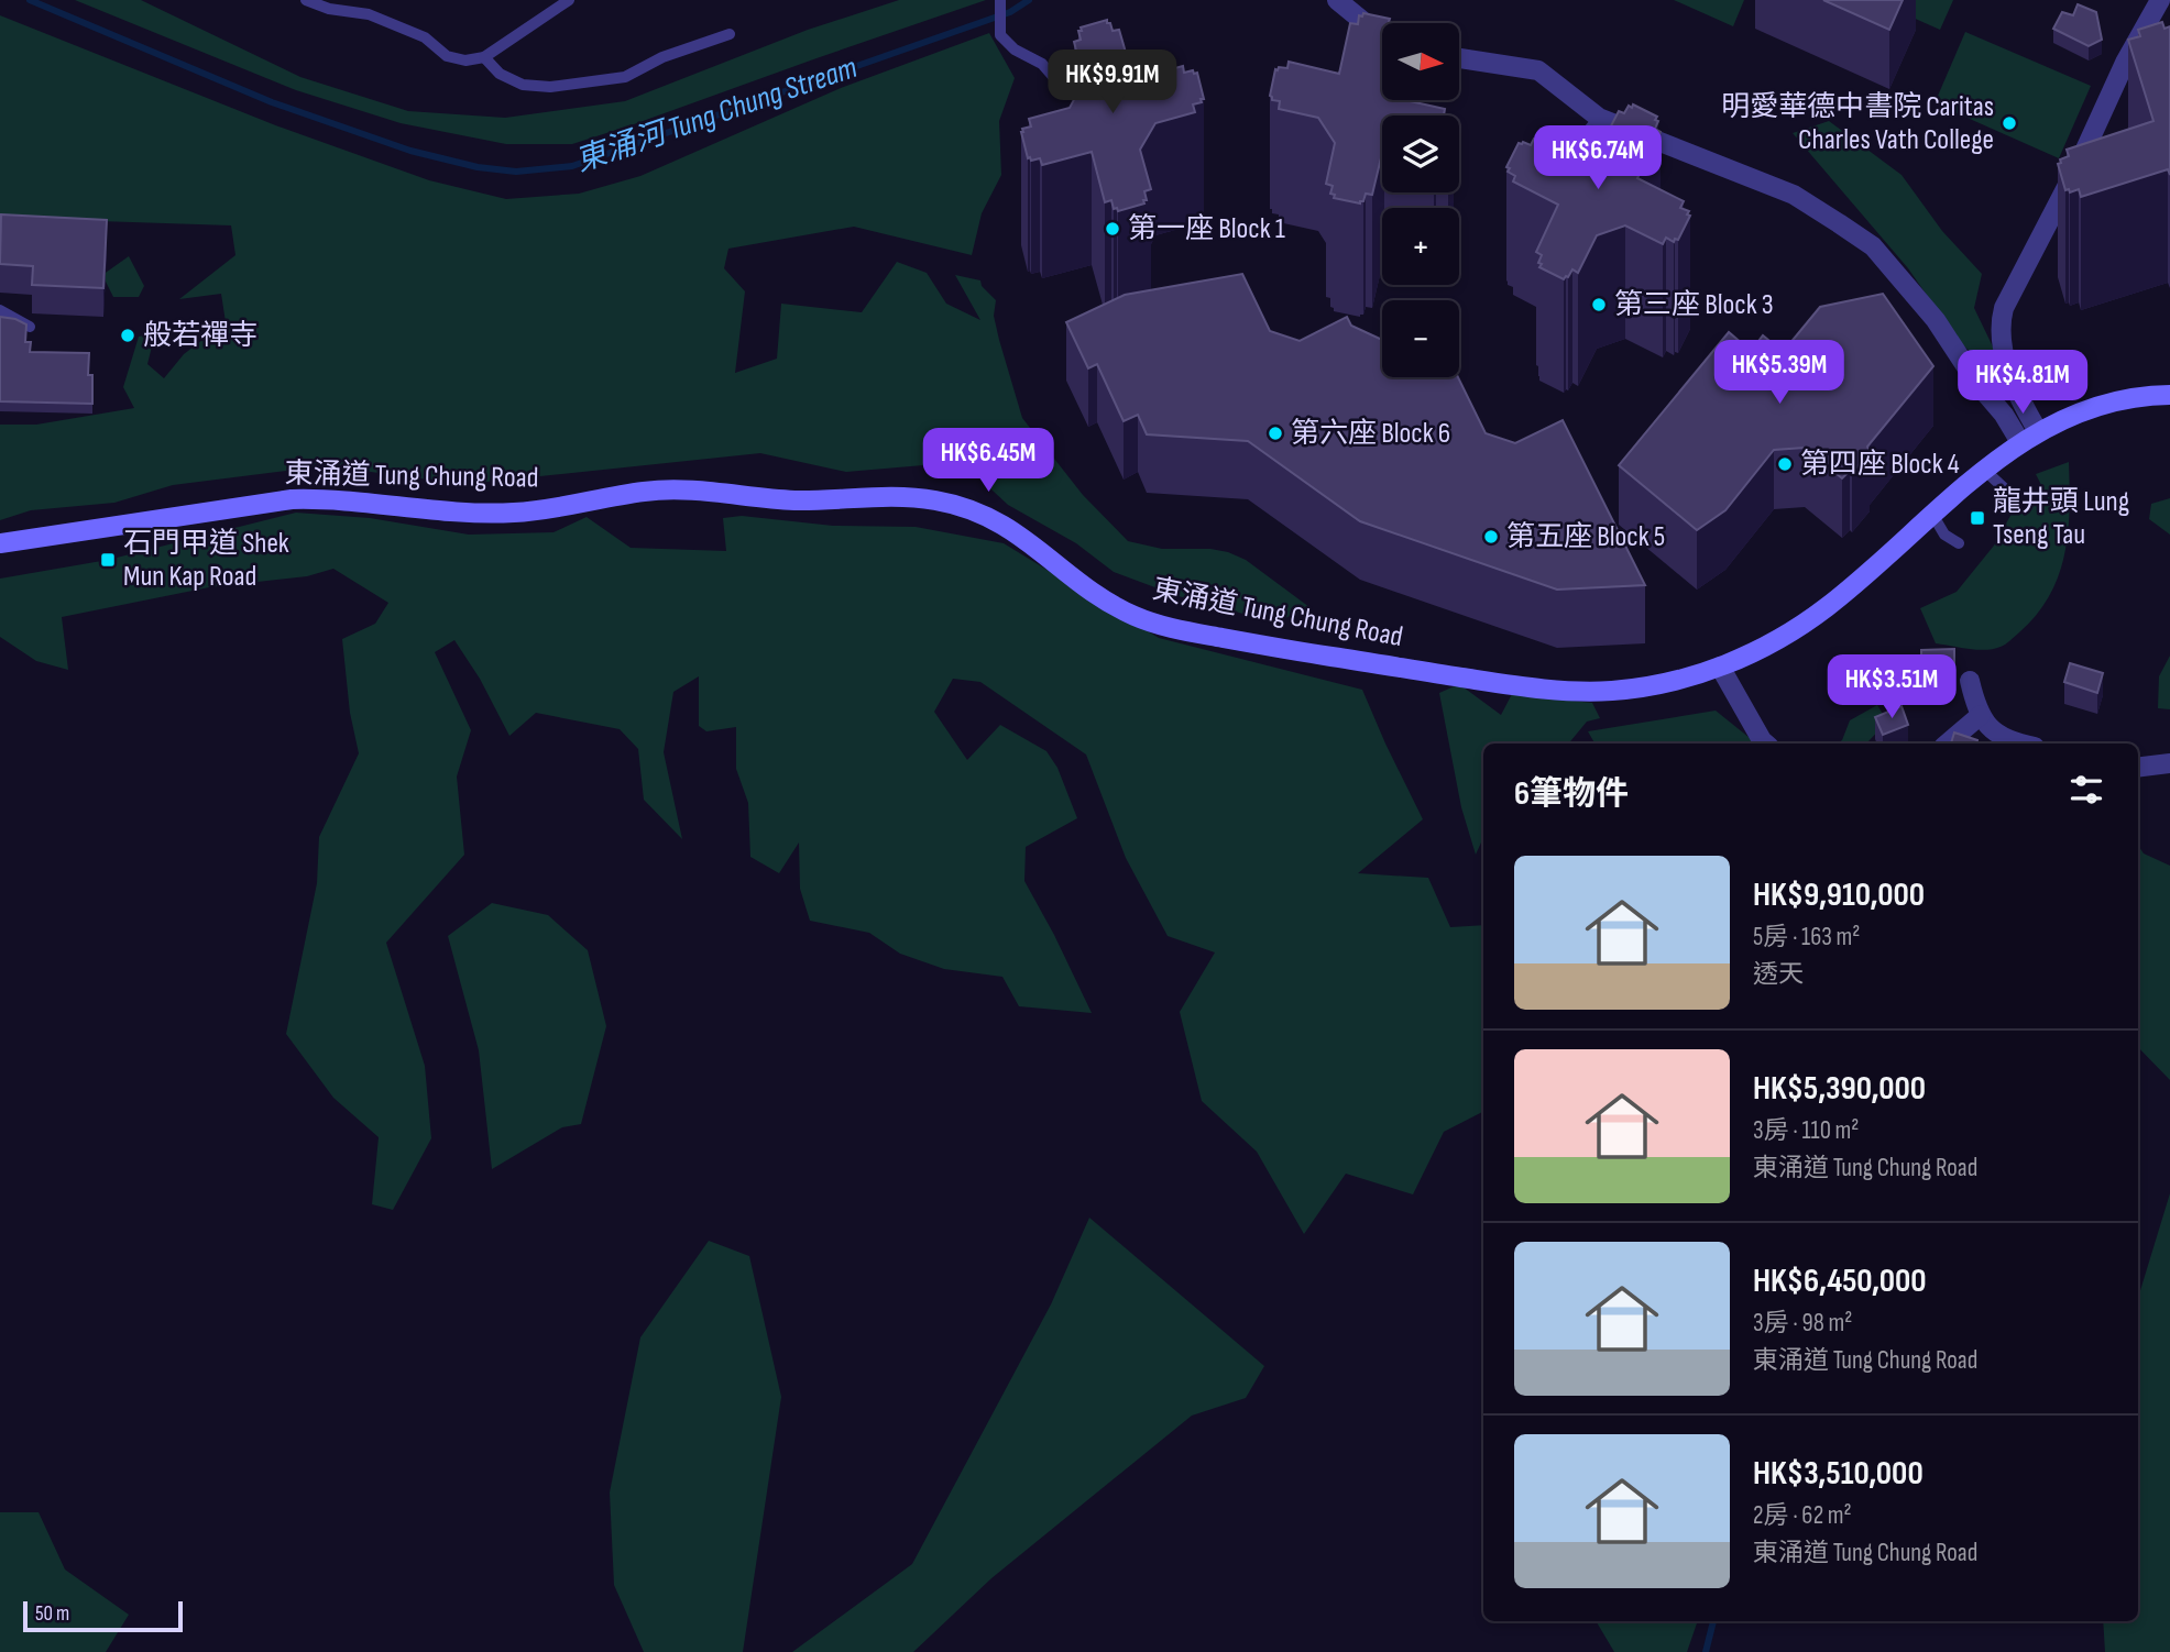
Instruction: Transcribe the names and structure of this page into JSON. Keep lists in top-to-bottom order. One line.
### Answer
{"streets":{"main road":["東涌道 Tung Chung Road"]},"water":["東涌河 Tung Chung Stream"],"places":{"other":["明愛華德中書院 Caritas Charles Vath College","第一座 Block 1","第三座 Block 3","般若禪寺","第六座 Block 6","第四座 Block 4","第五座 Block 5"],"transit":["龍井頭 Lung Tseng Tau","石門甲道 Shek Mun Kap Road"]},"scale_bar":"50 m","north":"right","page":{"map_buttons":["+","−"],"price":["HK$9.91M","HK$6.74M","HK$5.39M","HK$4.81M","HK$6.45M","HK$3.51M"],"heading":"6筆物件","list":[{"name":"HK$9,910,000","note":"5房 · 163 m² · 透天"},{"name":"HK$5,390,000","note":"3房 · 110 m² · 東涌道 Tung Chung Road"},{"name":"HK$6,450,000","note":"3房 · 98 m² · 東涌道 Tung Chung Road"},{"name":"HK$3,510,000","note":"2房 · 62 m² · 東涌道 Tung Chung Road"}],"scale":"50 m"}}
